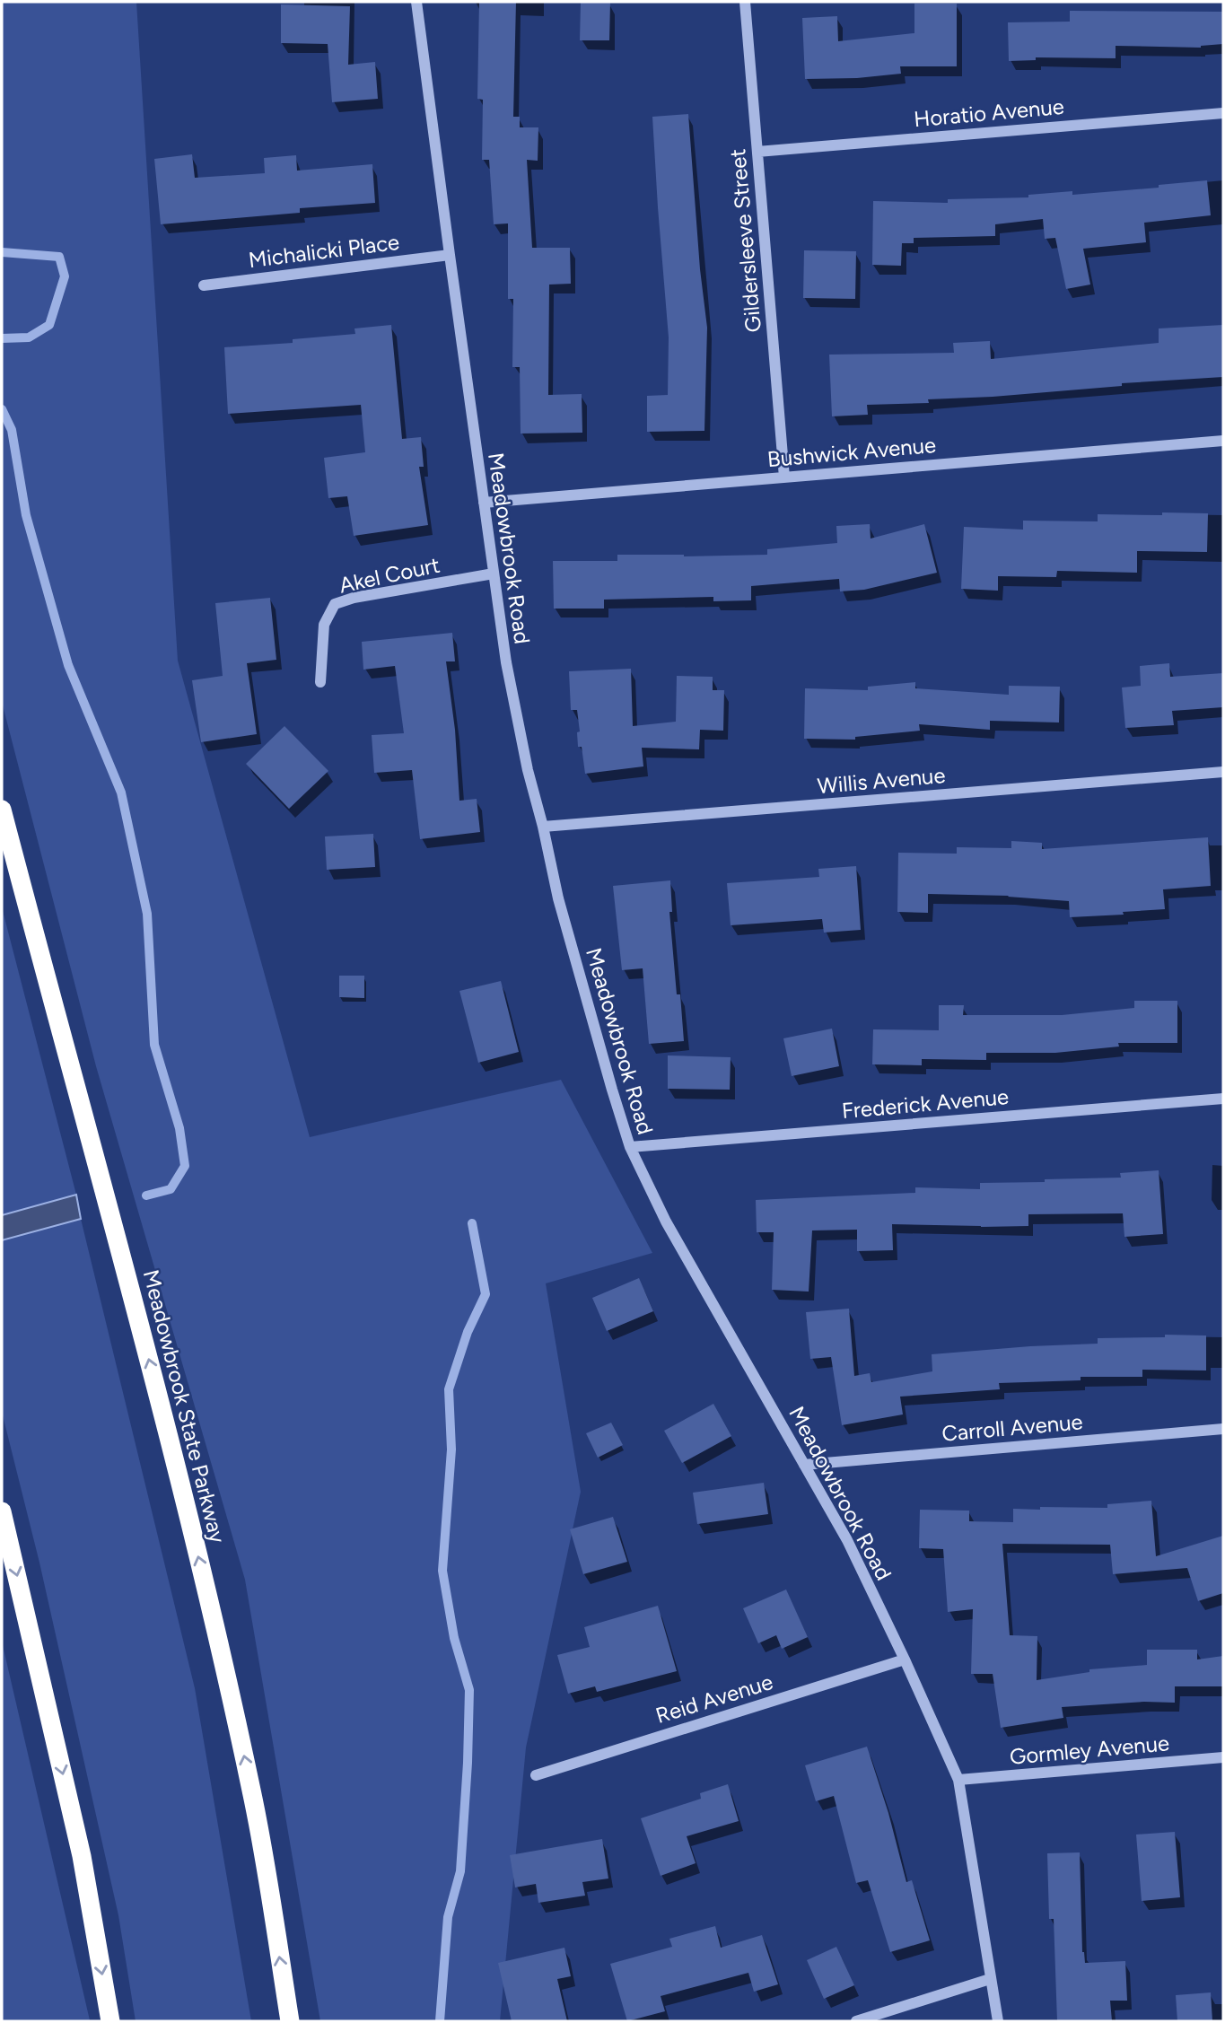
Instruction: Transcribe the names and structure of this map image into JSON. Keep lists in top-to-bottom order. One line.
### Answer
{"streets":{"highway":["Meadowbrook State Parkway"],"street":["Horatio Avenue","Gildersleeve Street","Michalicki Place","Bushwick Avenue","Meadowbrook Road","Akel Court","Willis Avenue","Frederick Avenue","Carroll Avenue","Reid Avenue","Gormley Avenue"]},"crossings":[["Horatio Avenue","Gildersleeve Street"],["Gildersleeve Street","Bushwick Avenue"],["Michalicki Place","Meadowbrook Road"],["Bushwick Avenue","Meadowbrook Road"],["Meadowbrook Road","Akel Court"],["Meadowbrook Road","Willis Avenue"],["Meadowbrook Road","Frederick Avenue"],["Meadowbrook Road","Carroll Avenue"],["Meadowbrook Road","Reid Avenue"],["Meadowbrook Road","Gormley Avenue"]],"one_way":["Meadowbrook State Parkway"]}
